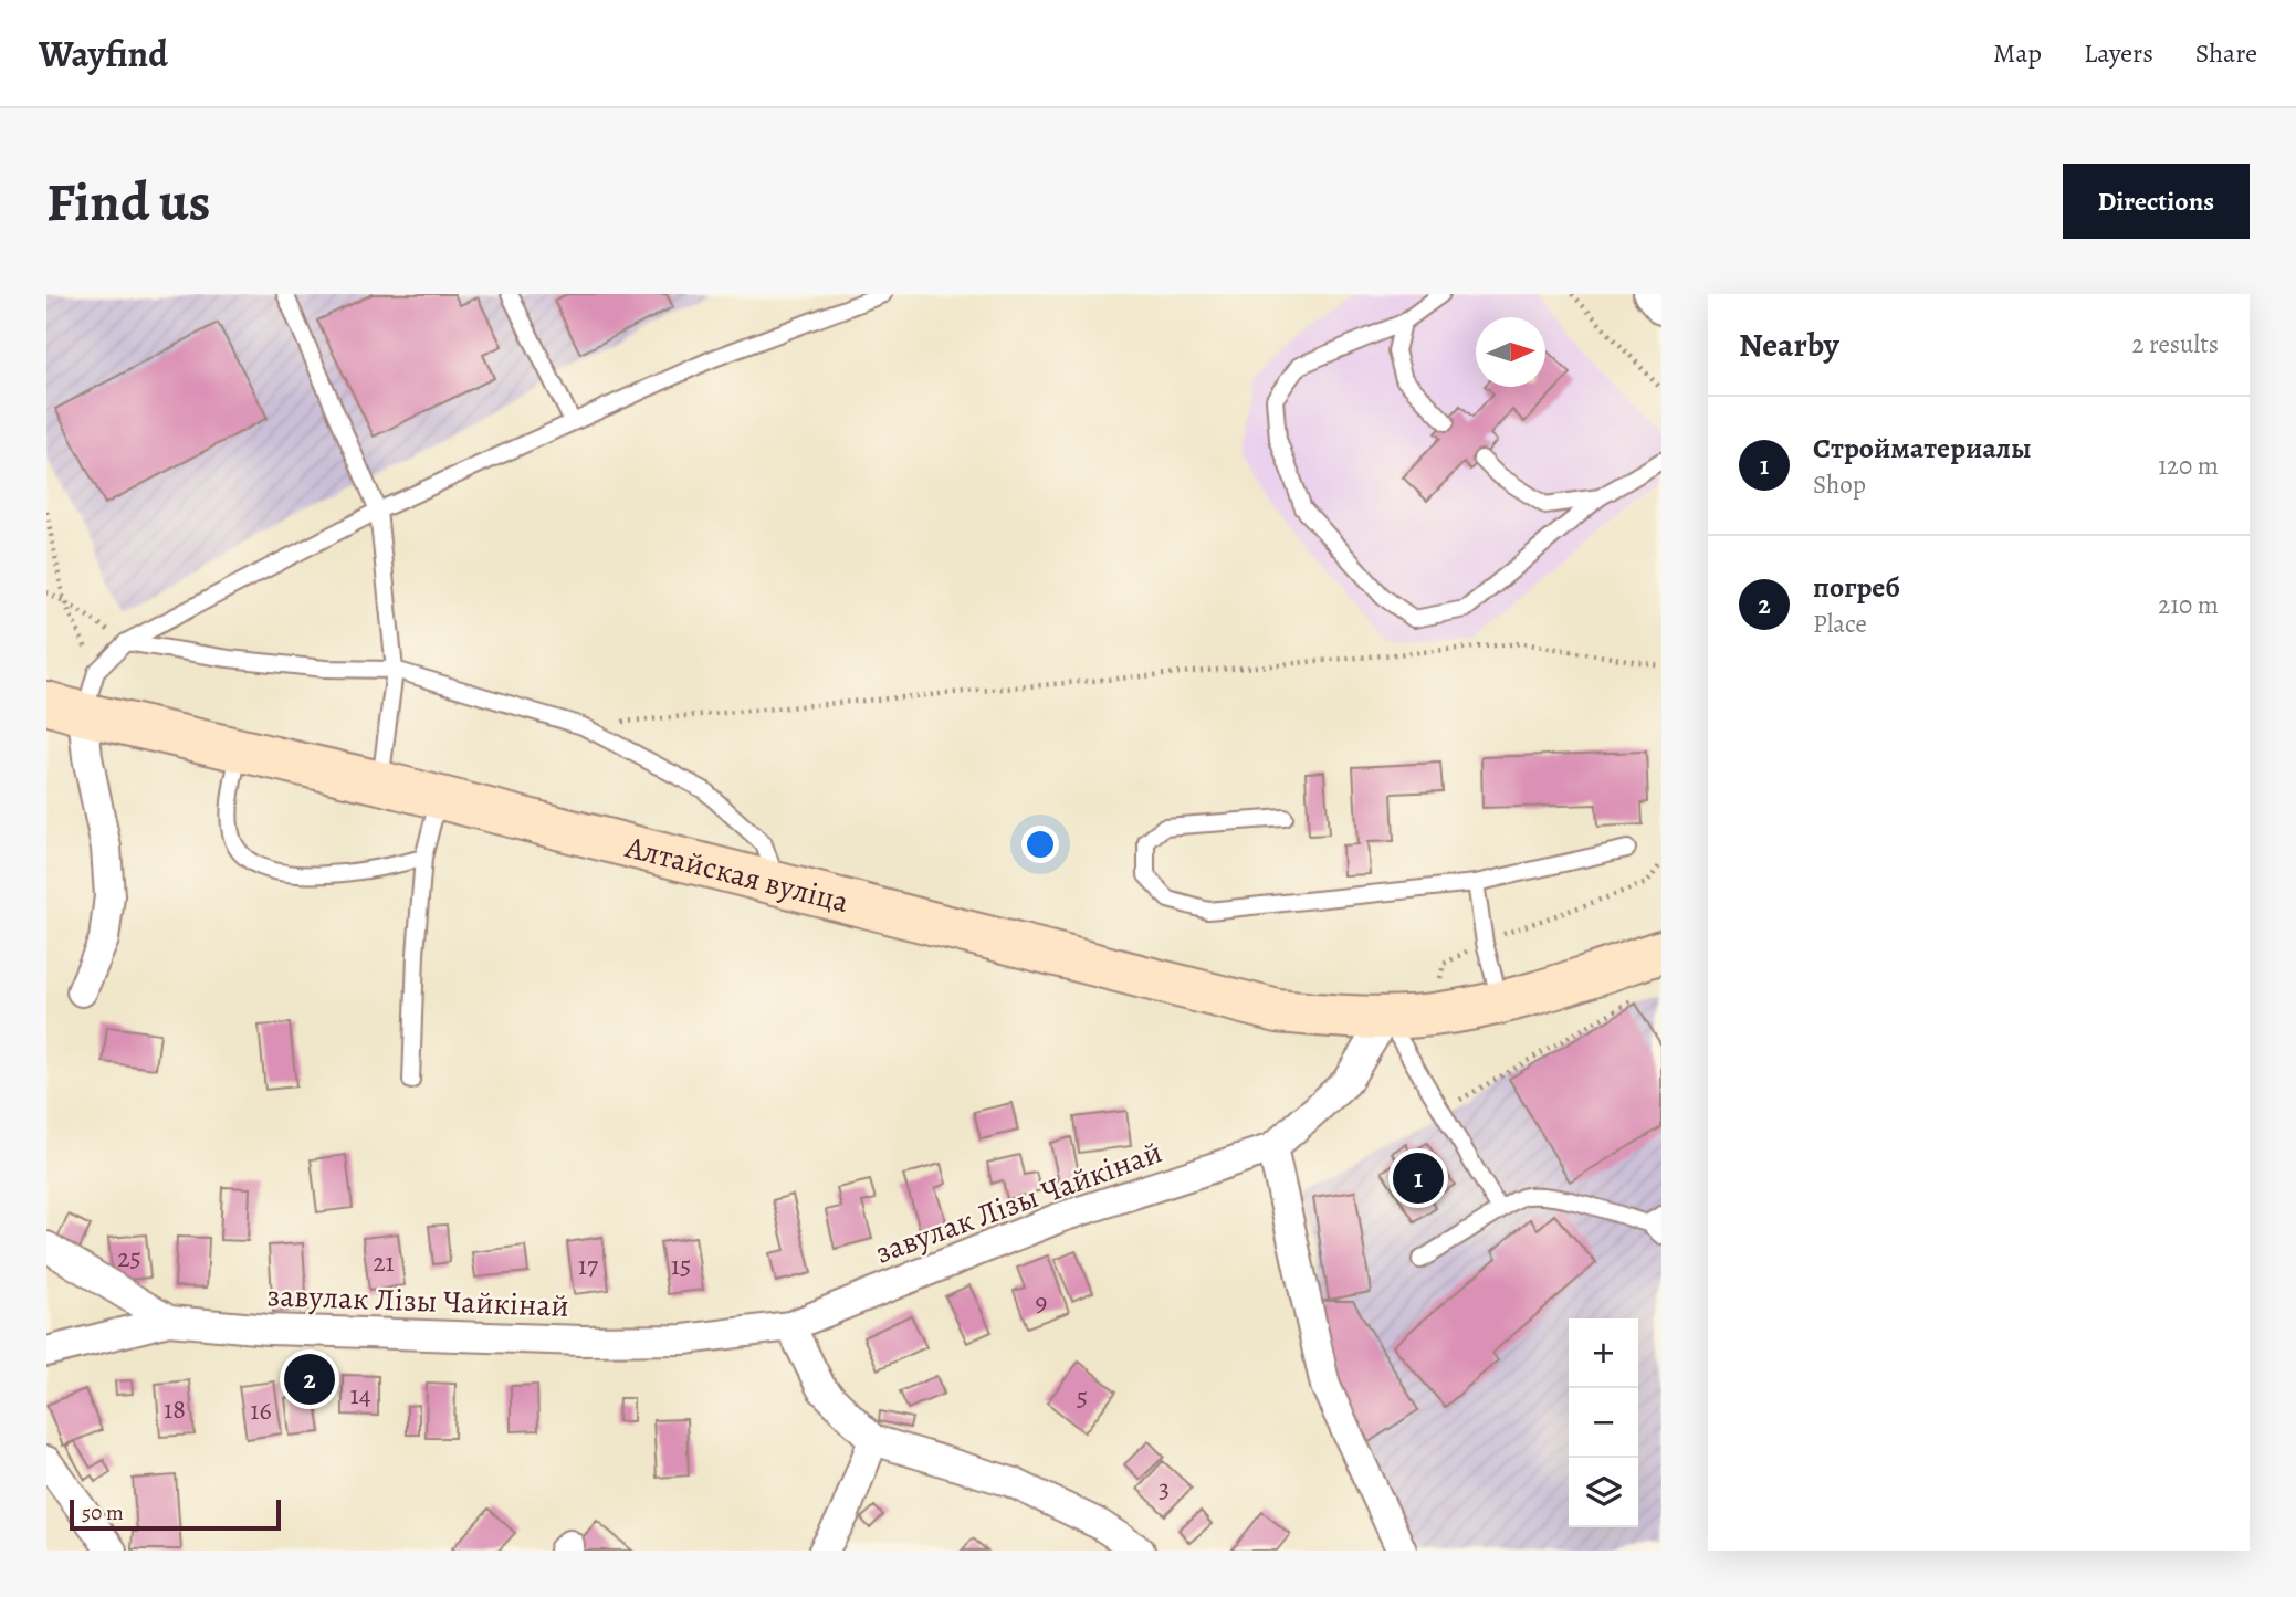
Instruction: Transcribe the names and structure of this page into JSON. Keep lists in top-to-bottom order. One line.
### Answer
{"streets":{"main road":["Алтайская вуліца"],"street":["завулак Лізы Чайкінай"]},"house_numbers":["25","21","17","15","9","14","5","18","16","3"],"scale_bar":"50 m","north":"right","page":{"header":"Wayfind","nav":["Map","Layers","Share"],"buttons":"Directions","title":"Find us","heading":["Nearby","2 results"],"list":[{"mark":"1","name":"Стройматериалы","note":"Shop","value":"120 m"},{"mark":"2","name":"погреб","note":"Place","value":"210 m"}],"pins":["1","2"],"map_buttons":["+","−"],"scale":"50 m"}}
